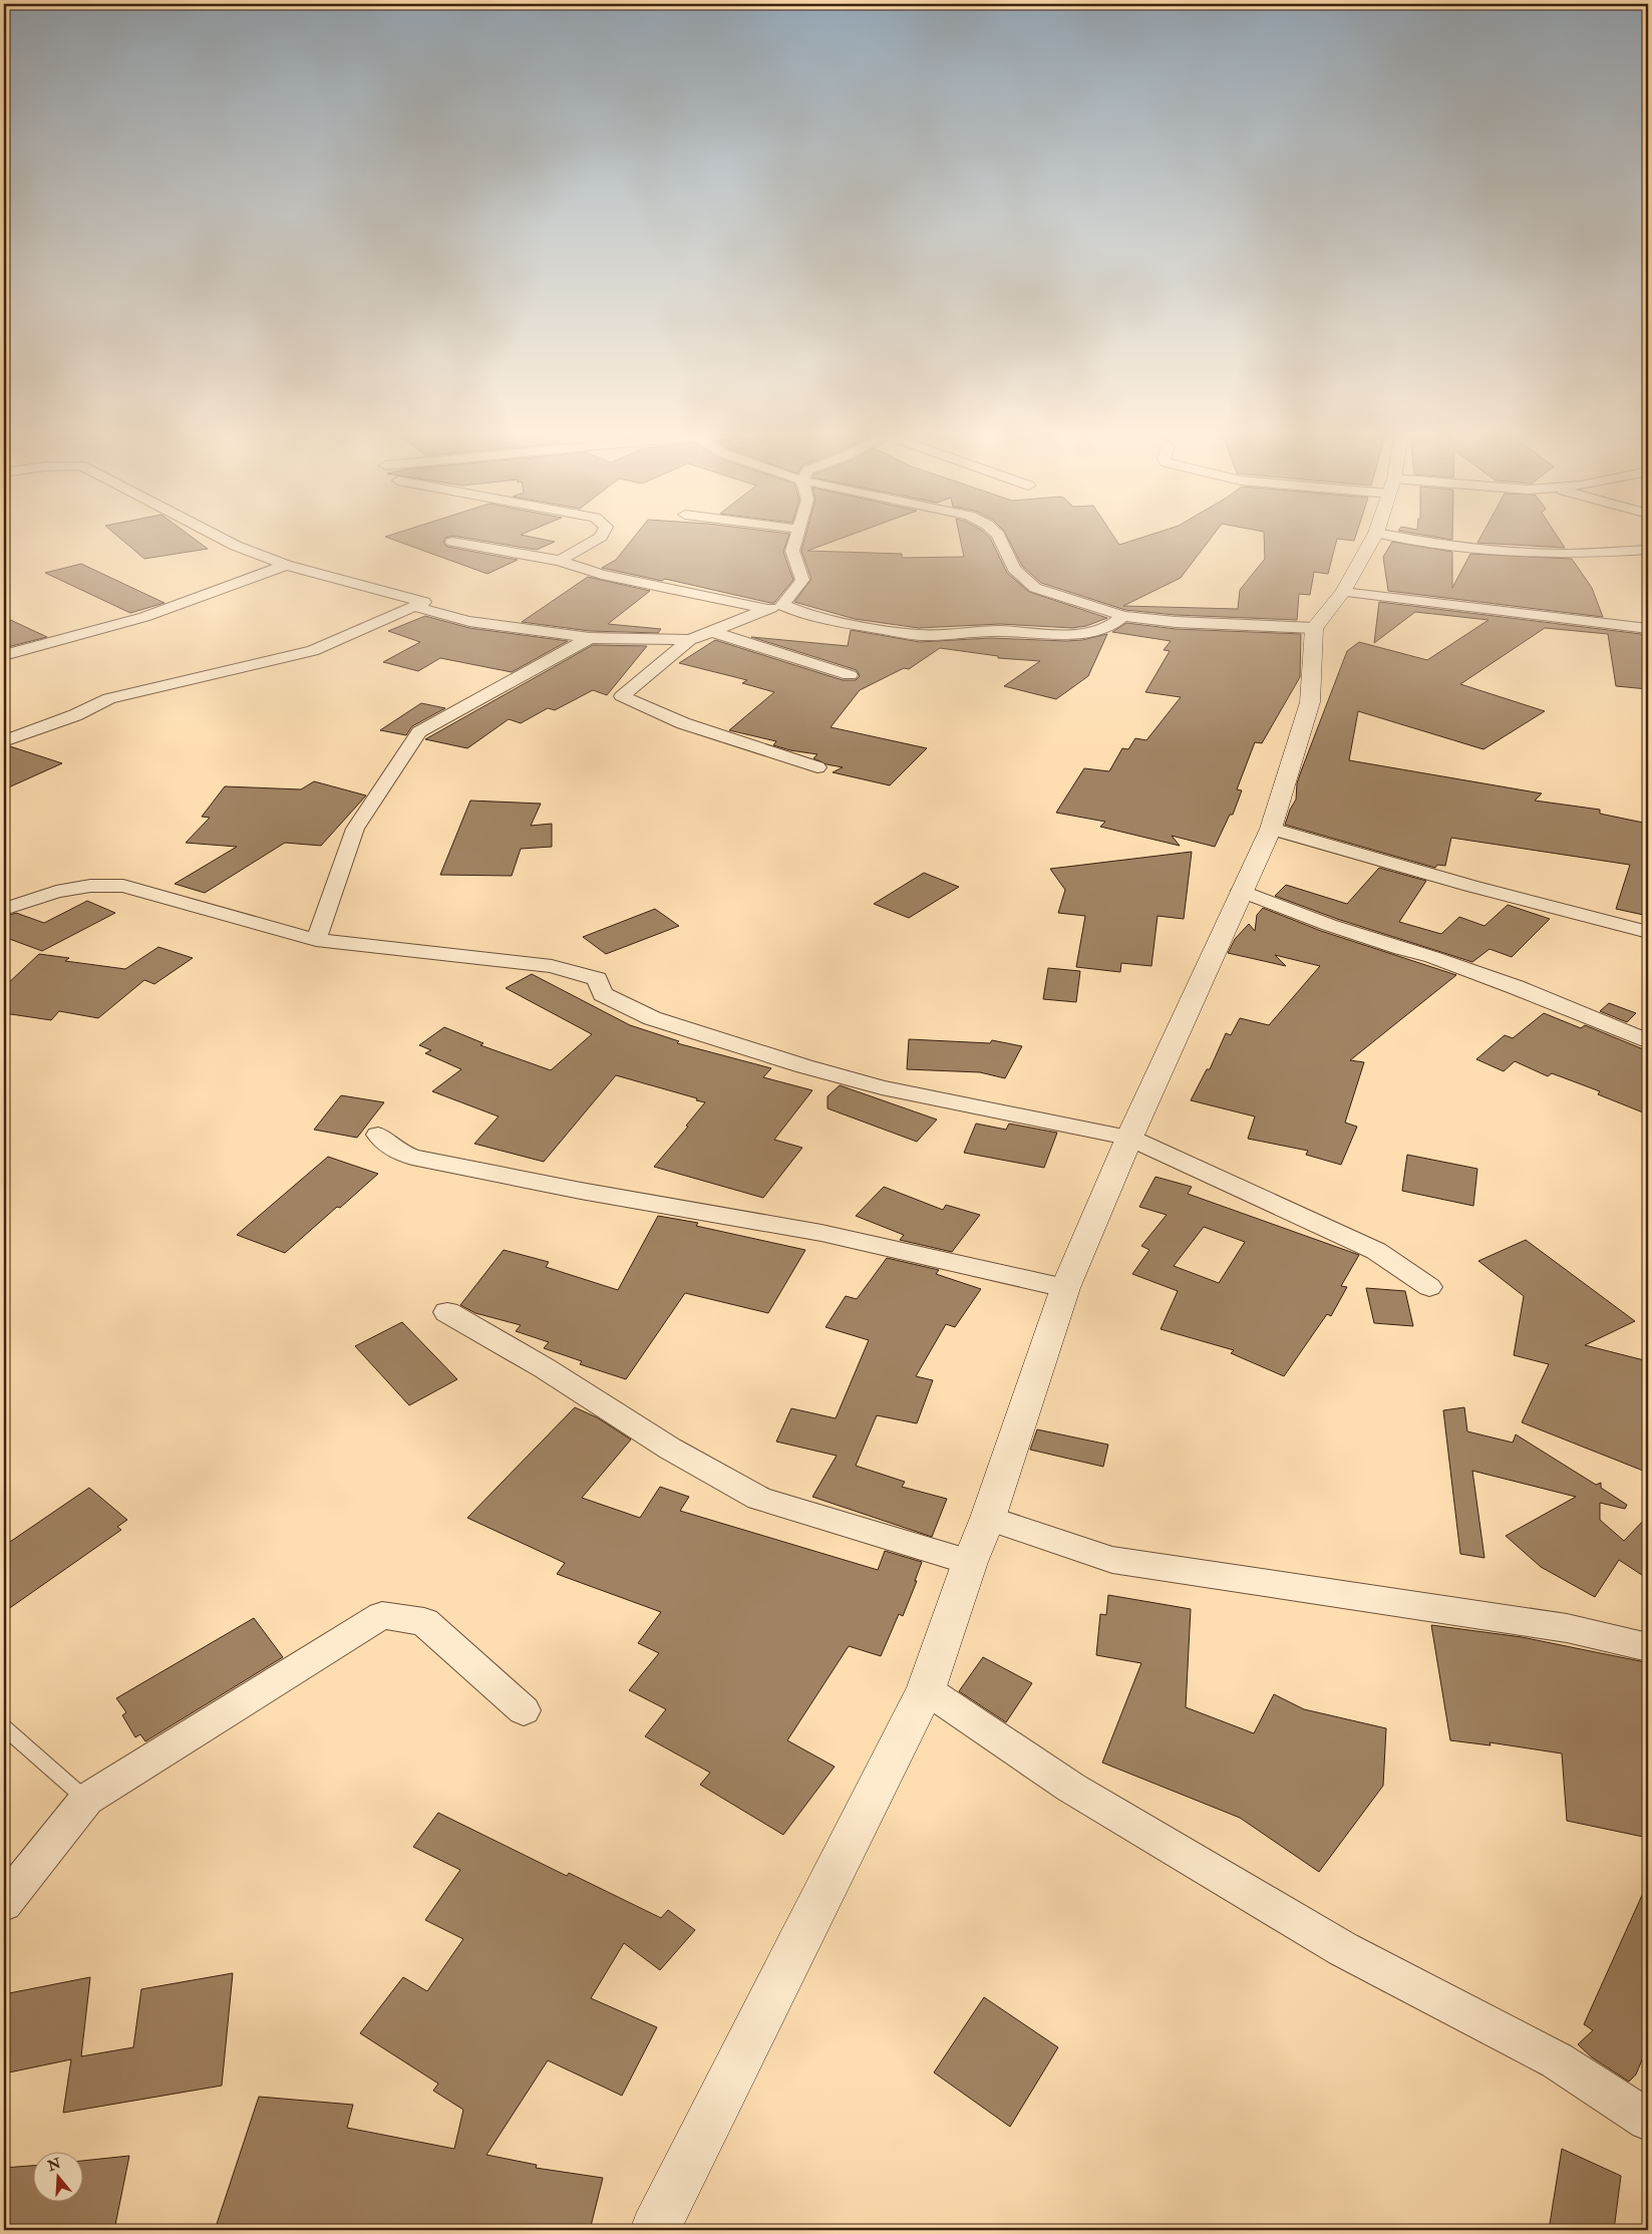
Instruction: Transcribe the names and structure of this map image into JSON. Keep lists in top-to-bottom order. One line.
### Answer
{"north":"top"}
